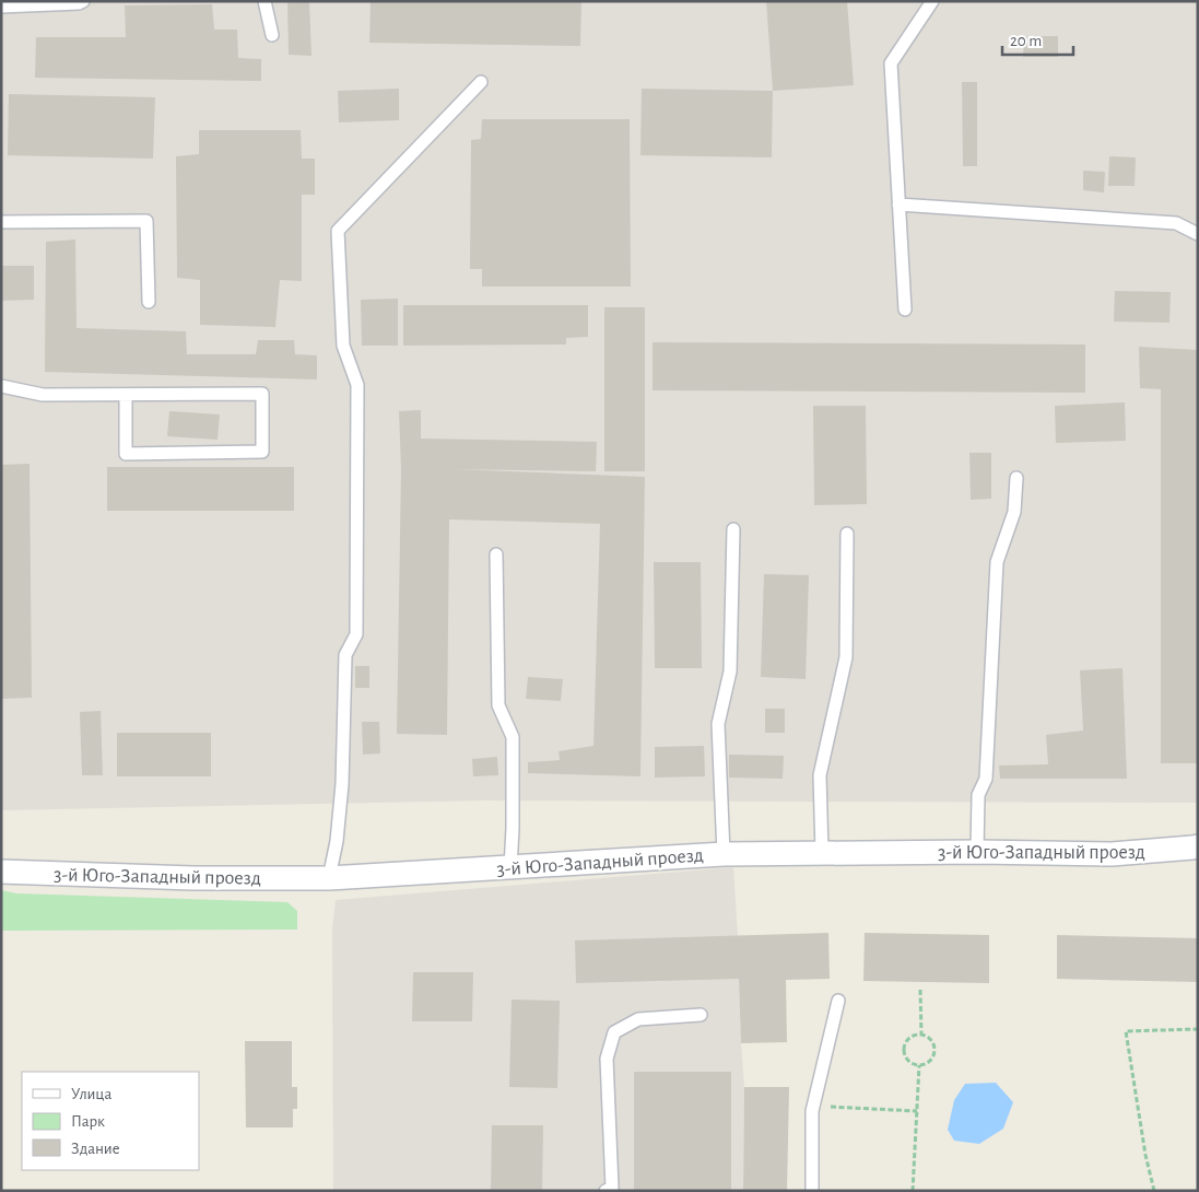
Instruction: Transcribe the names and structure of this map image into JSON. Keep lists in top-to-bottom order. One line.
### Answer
{"streets":{"street":["3-й Юго-Западный проезд"]},"legend":["Улица","Парк","Здание"],"scale_bar":"20 m"}
